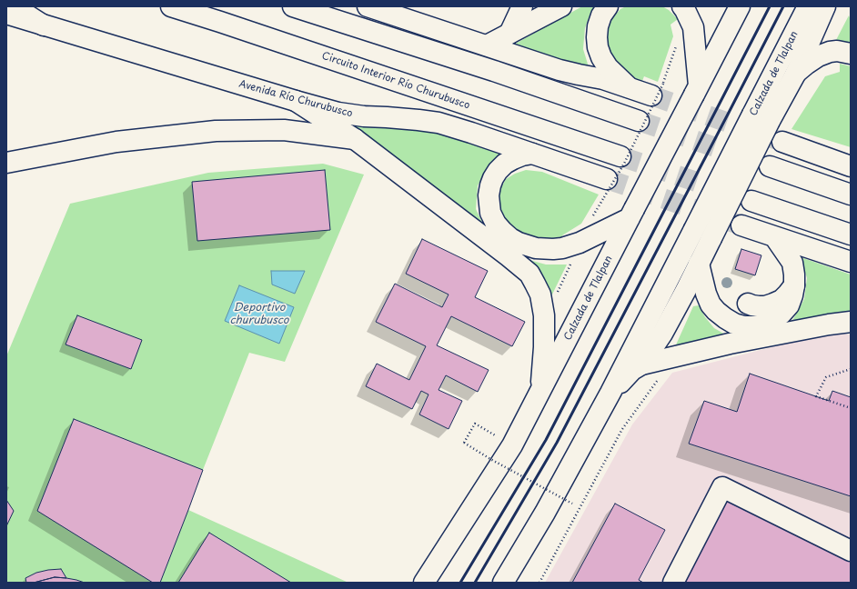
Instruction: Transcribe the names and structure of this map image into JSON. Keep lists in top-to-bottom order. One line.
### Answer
{"streets":{"main road":["Calzada de Tlalpan","Circuito Interior Río Churubusco","Avenida Río Churubusco"]},"water":["Deportivo churubusco"]}
